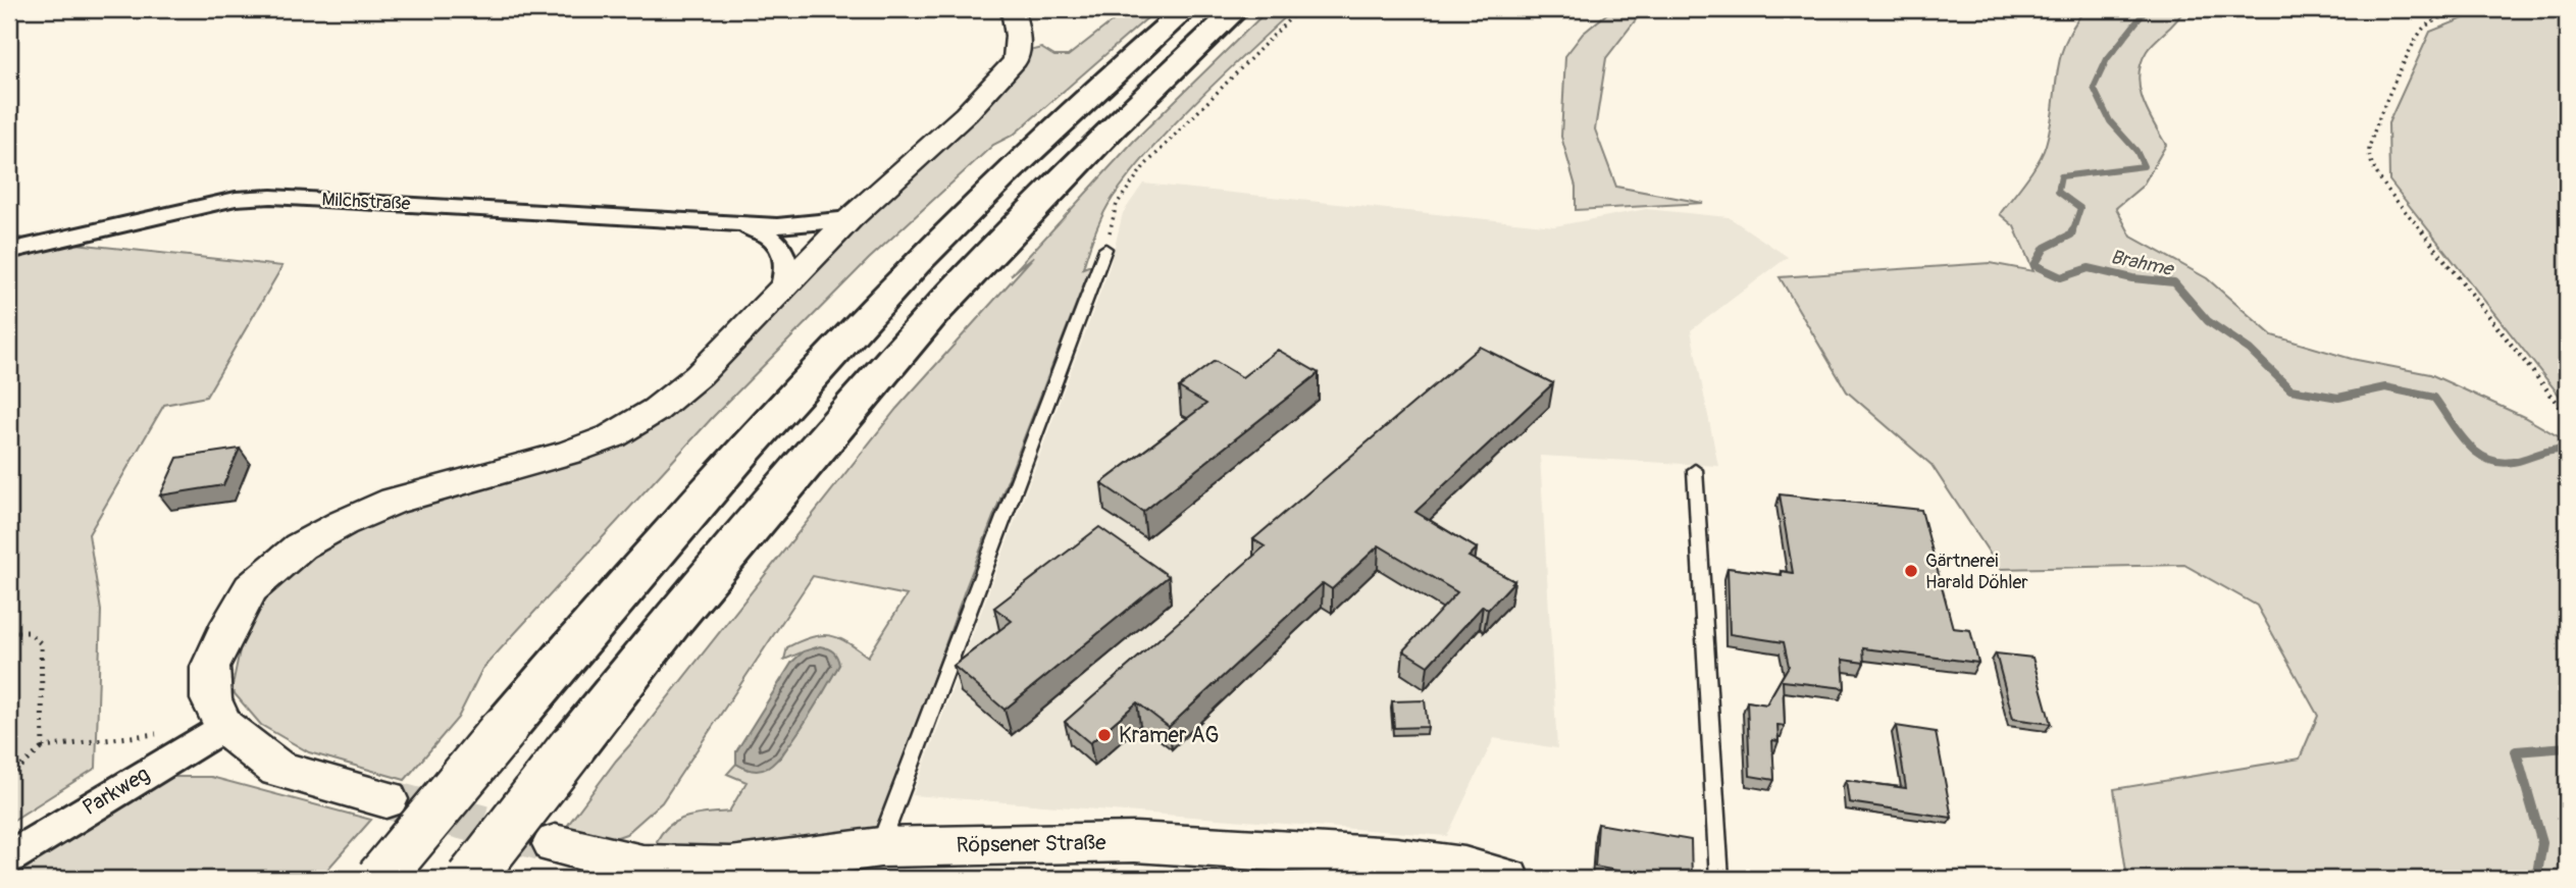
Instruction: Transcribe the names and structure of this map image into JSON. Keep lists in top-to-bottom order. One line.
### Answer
{"streets":{"street":["Milchstraße","Parkweg","Röpsener Straße"]},"water":["Brahme"],"places":["Gärtnerei Harald Döhler","Kramer AG"]}
